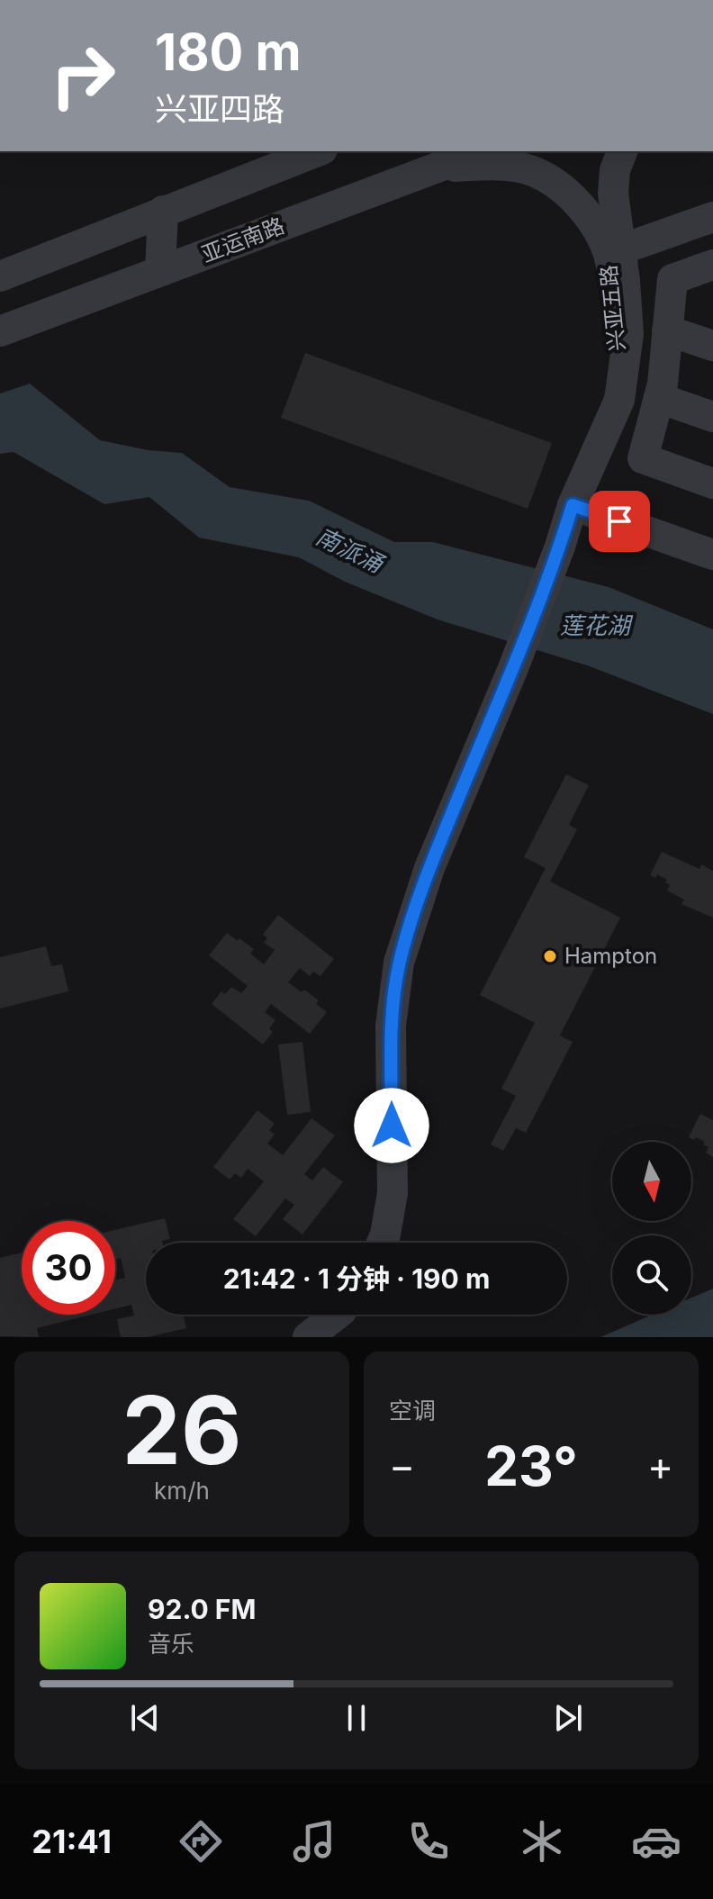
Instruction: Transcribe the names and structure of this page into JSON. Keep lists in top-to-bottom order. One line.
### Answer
{"streets":{"street":["亚运南路","兴亚五路"]},"crossings":[["亚运南路","兴亚五路"]],"water":["南派涌","莲花湖"],"places":["Hampton"],"north":"bottom","page":{"turn":["180 m","兴亚四路"],"limit":"30","trip":"21:42 · 1 分钟 · 190 m","tile":[["26","km/h"],"空调"],"heat":["−","23°","+"],"song":["92.0 FM","音乐"],"tabs":"21:41"}}
